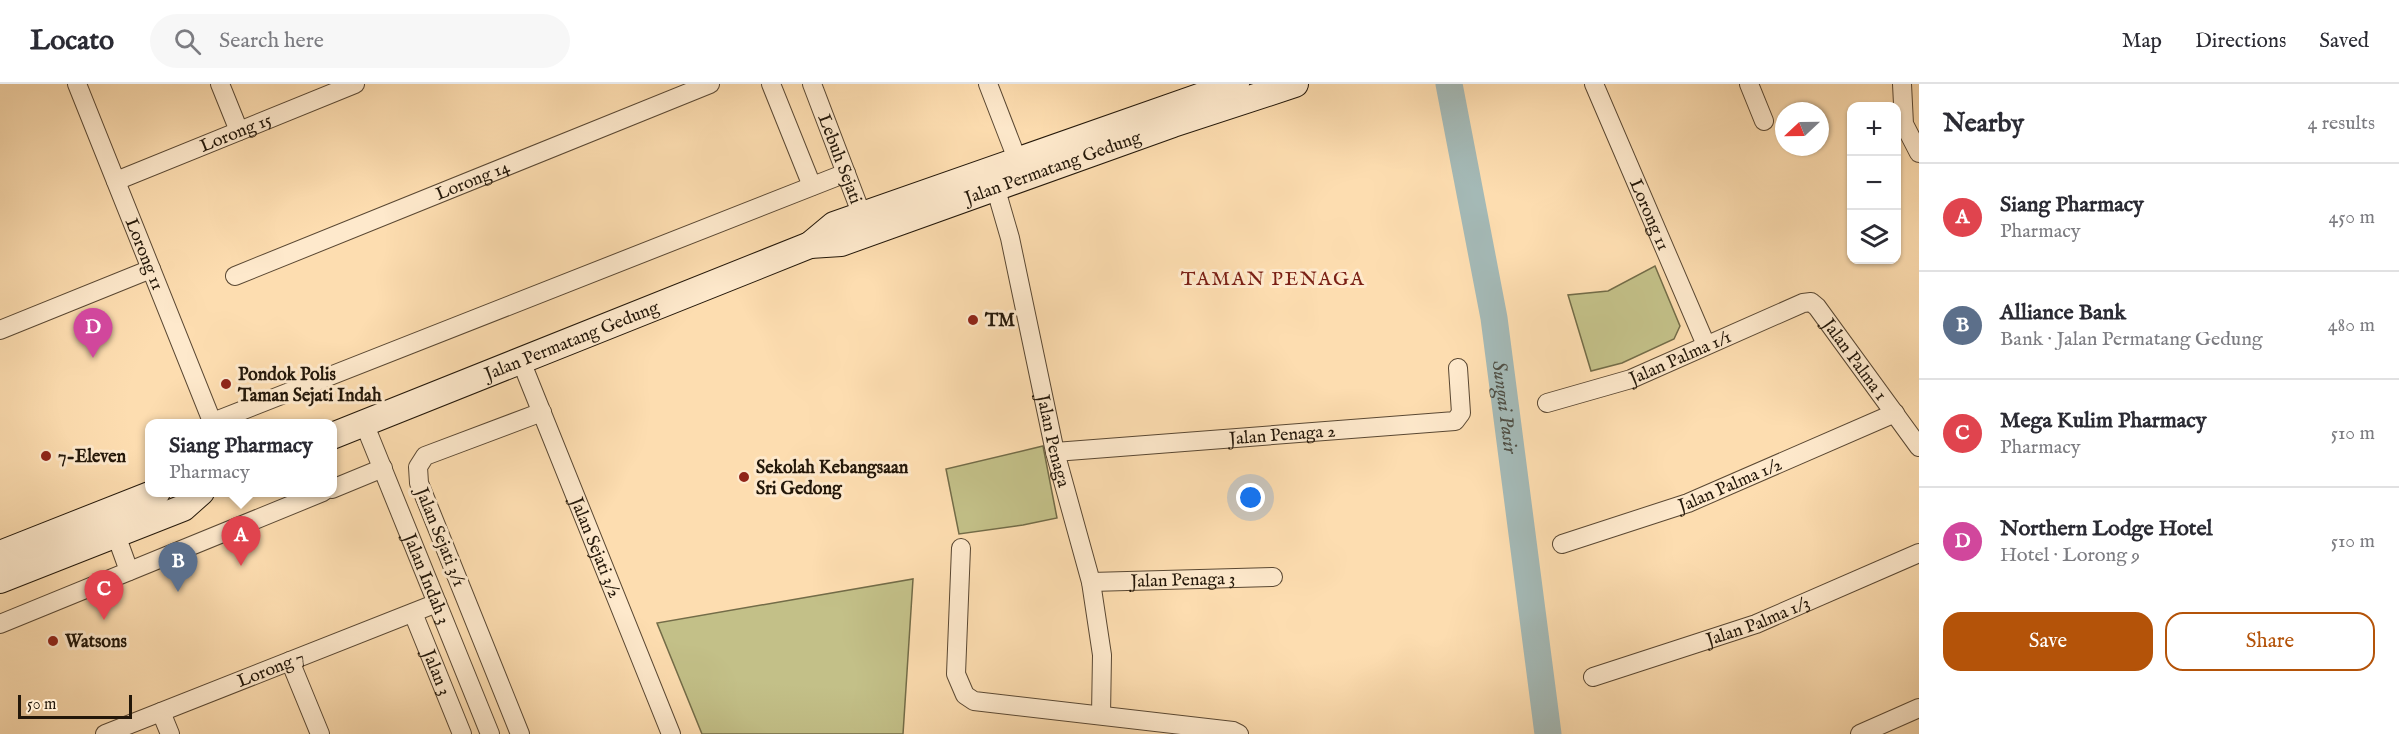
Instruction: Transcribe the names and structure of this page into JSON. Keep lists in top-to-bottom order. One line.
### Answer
{"streets":{"main road":["Jalan Permatang Gedung"],"street":["Lorong 15","Lebuh Sejati","Lorong 14","Lorong 11","Jalan Palma 1/1","Jalan Palma 1","Jalan Penaga 2","Jalan Penaga","Jalan Palma 1/2","Jalan Sejati 3/1","Jalan Sejati 3/2","Jalan Indah 3","Jalan Penaga 3","Jalan Palma 1/3","Lorong 7","Jalan 3"]},"crossings":[["Lorong 15","Lorong 11"],["Lebuh Sejati","Jalan Permatang Gedung"],["Jalan Permatang Gedung","Jalan Penaga"],["Jalan Permatang Gedung","Jalan Sejati 3/2"],["Jalan Permatang Gedung","Jalan Indah 3"],["Lorong 11","Jalan Palma 1/1"],["Jalan Palma 1/1","Jalan Palma 1"],["Jalan Palma 1","Jalan Palma 1/2"],["Jalan Penaga 2","Jalan Penaga"],["Jalan Penaga","Jalan Penaga 3"],["Jalan Sejati 3/1","Jalan Sejati 3/2"],["Jalan Indah 3","Lorong 7"],["Lorong 7","Jalan 3"]],"districts":["TAMAN PENAGA"],"water":["Sungai Pasir"],"places":["TM","Pondok Polis Taman Sejati Indah","7-Eleven","Sekolah Kebangsaan Sri Gedong","Watsons"],"scale_bar":"50 m","north":"left","page":{"header":"Locato","search":"Search here","nav":["Map","Directions","Saved"],"heading":["Nearby","4 results"],"map_buttons":["+","−"],"list":[{"mark":"A","name":"Siang Pharmacy","note":"Pharmacy","value":"450 m"},{"mark":"B","name":"Alliance Bank","note":"Bank · Jalan Permatang Gedung","value":"480 m"},{"mark":"C","name":"Mega Kulim Pharmacy","note":"Pharmacy","value":"510 m"},{"mark":"D","name":"Northern Lodge Hotel","note":"Hotel · Lorong 9","value":"510 m"}],"pins":["D","A","B","C"],"popup":["Siang Pharmacy","Pharmacy"],"buttons":["Save","Share"],"scale":"50 m"}}
